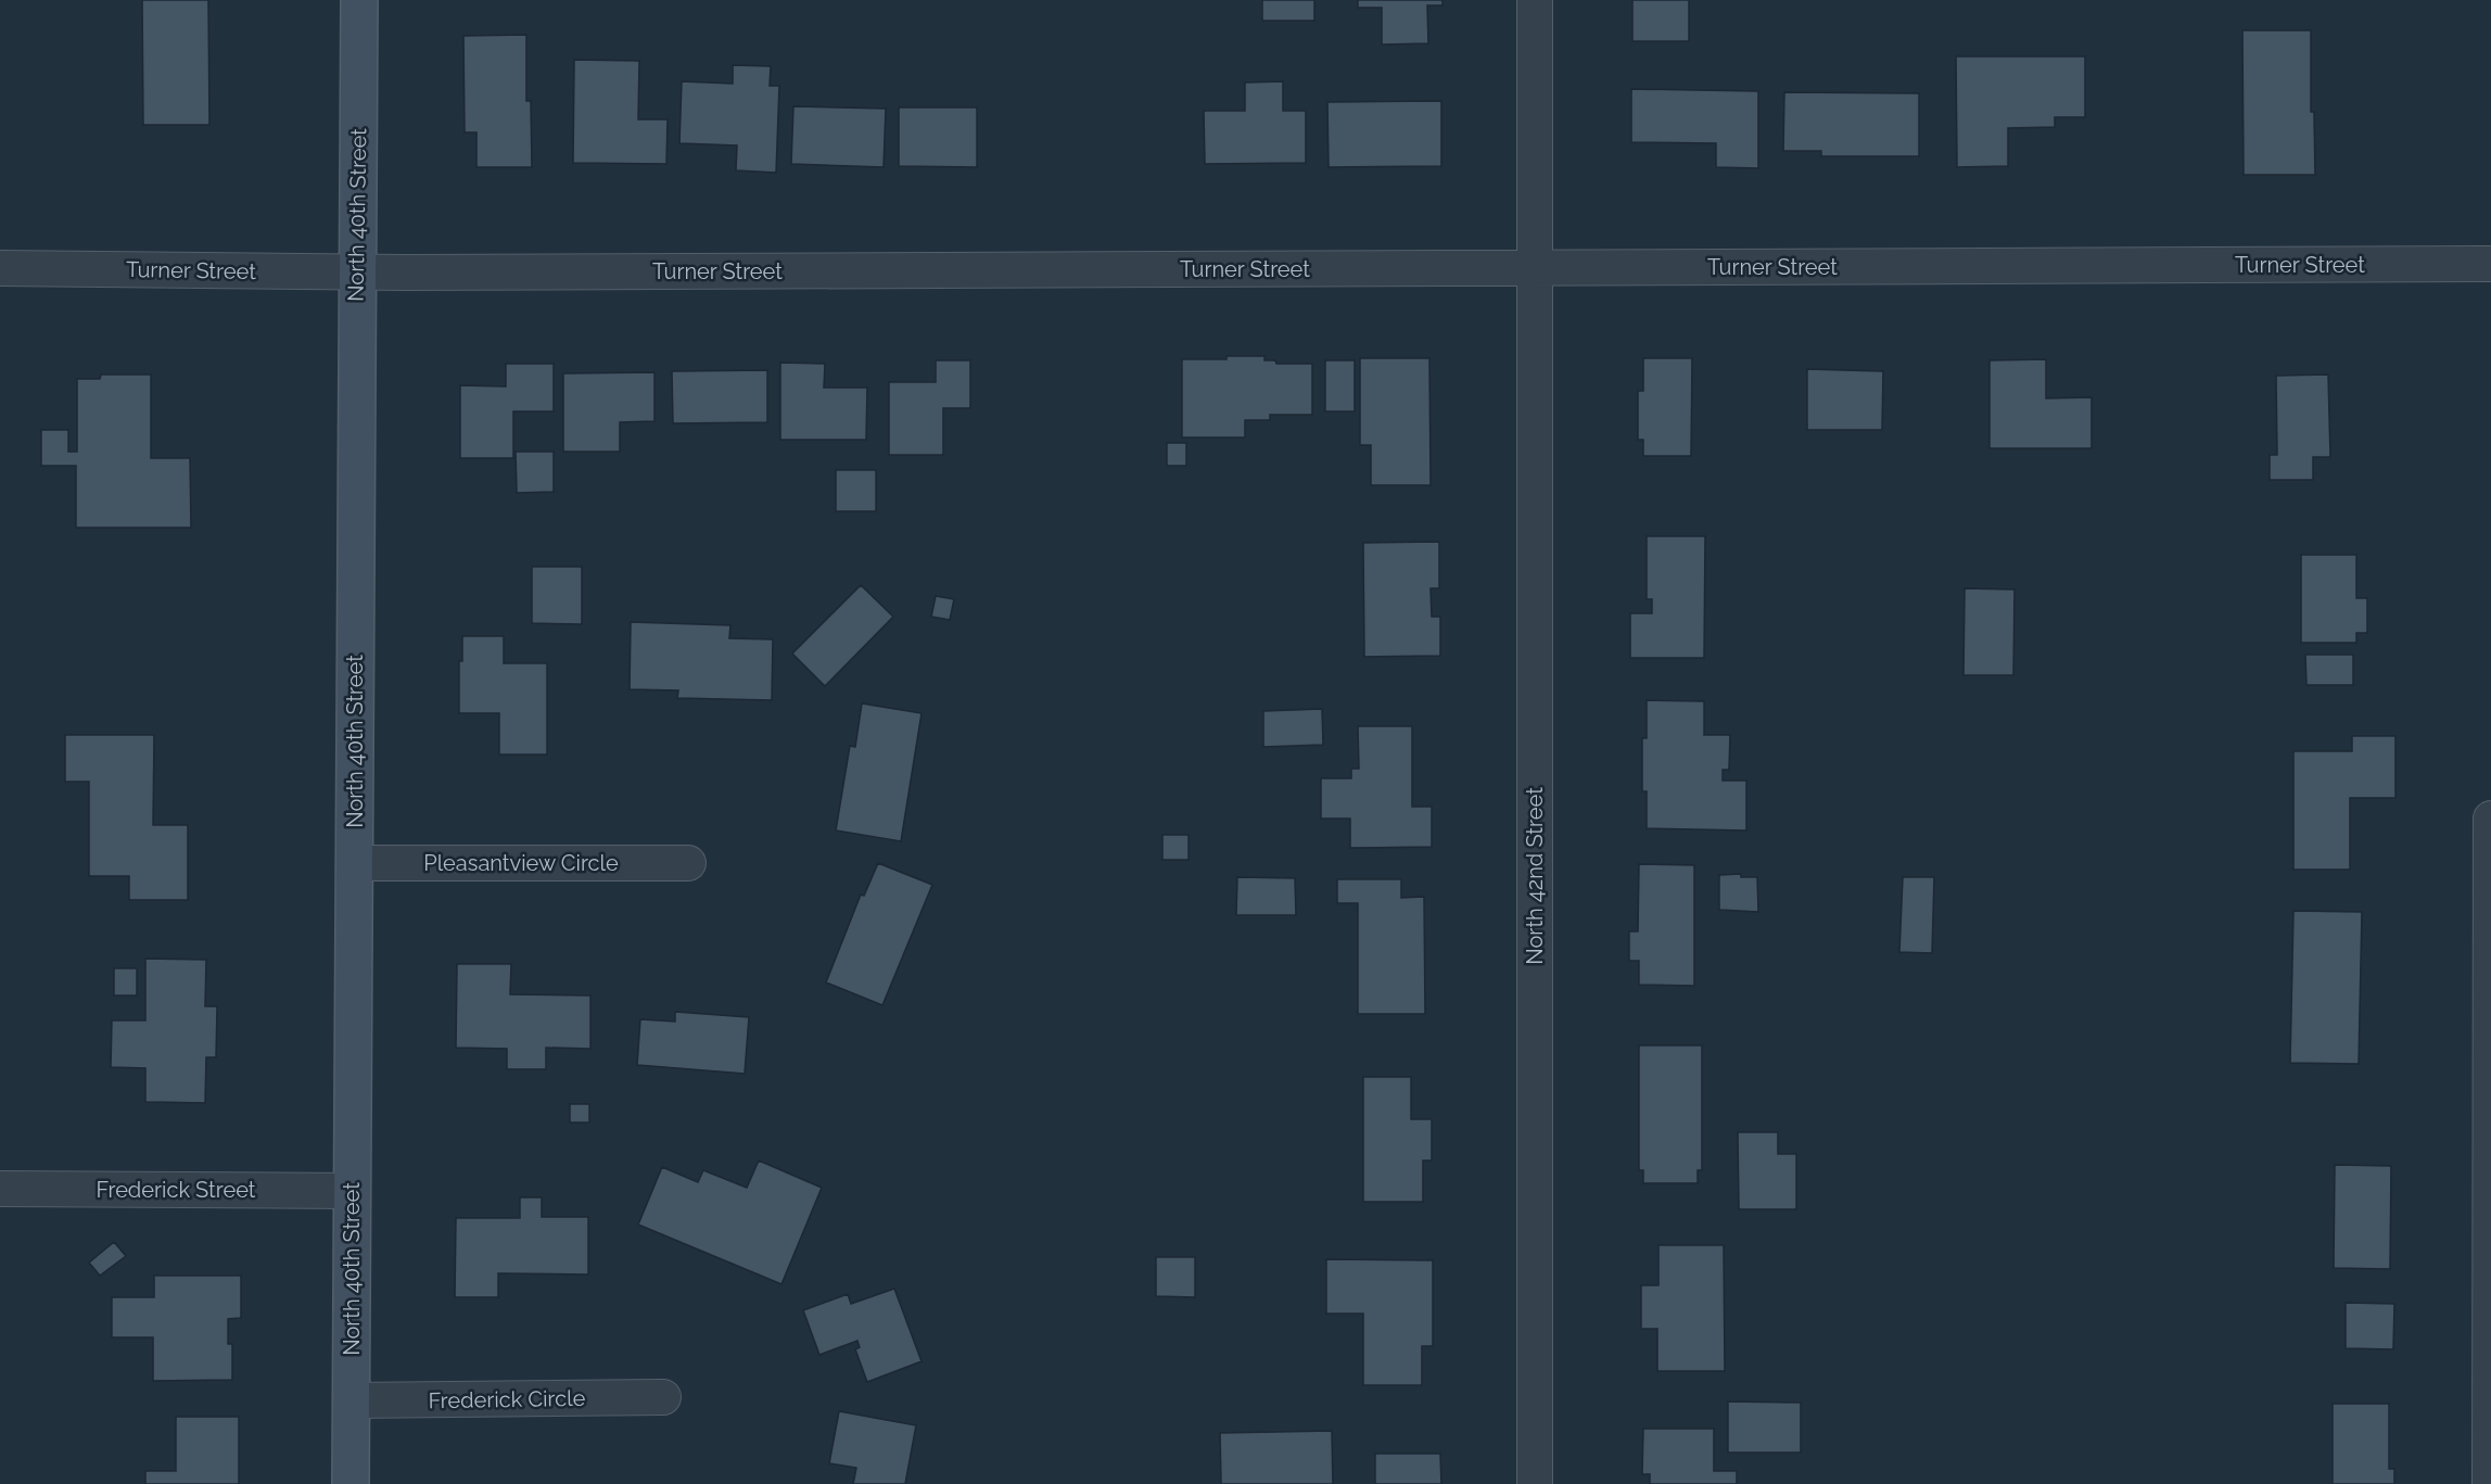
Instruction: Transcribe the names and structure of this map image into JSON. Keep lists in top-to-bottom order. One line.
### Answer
{"streets":{"street":["North 40th Street","Turner Street","Pleasantview Circle","North 42nd Street","Frederick Street","Frederick Circle"]},"crossings":[["North 40th Street","Turner Street"],["North 40th Street","Pleasantview Circle"],["North 40th Street","Frederick Street"],["North 40th Street","Frederick Circle"],["Turner Street","North 42nd Street"]]}
